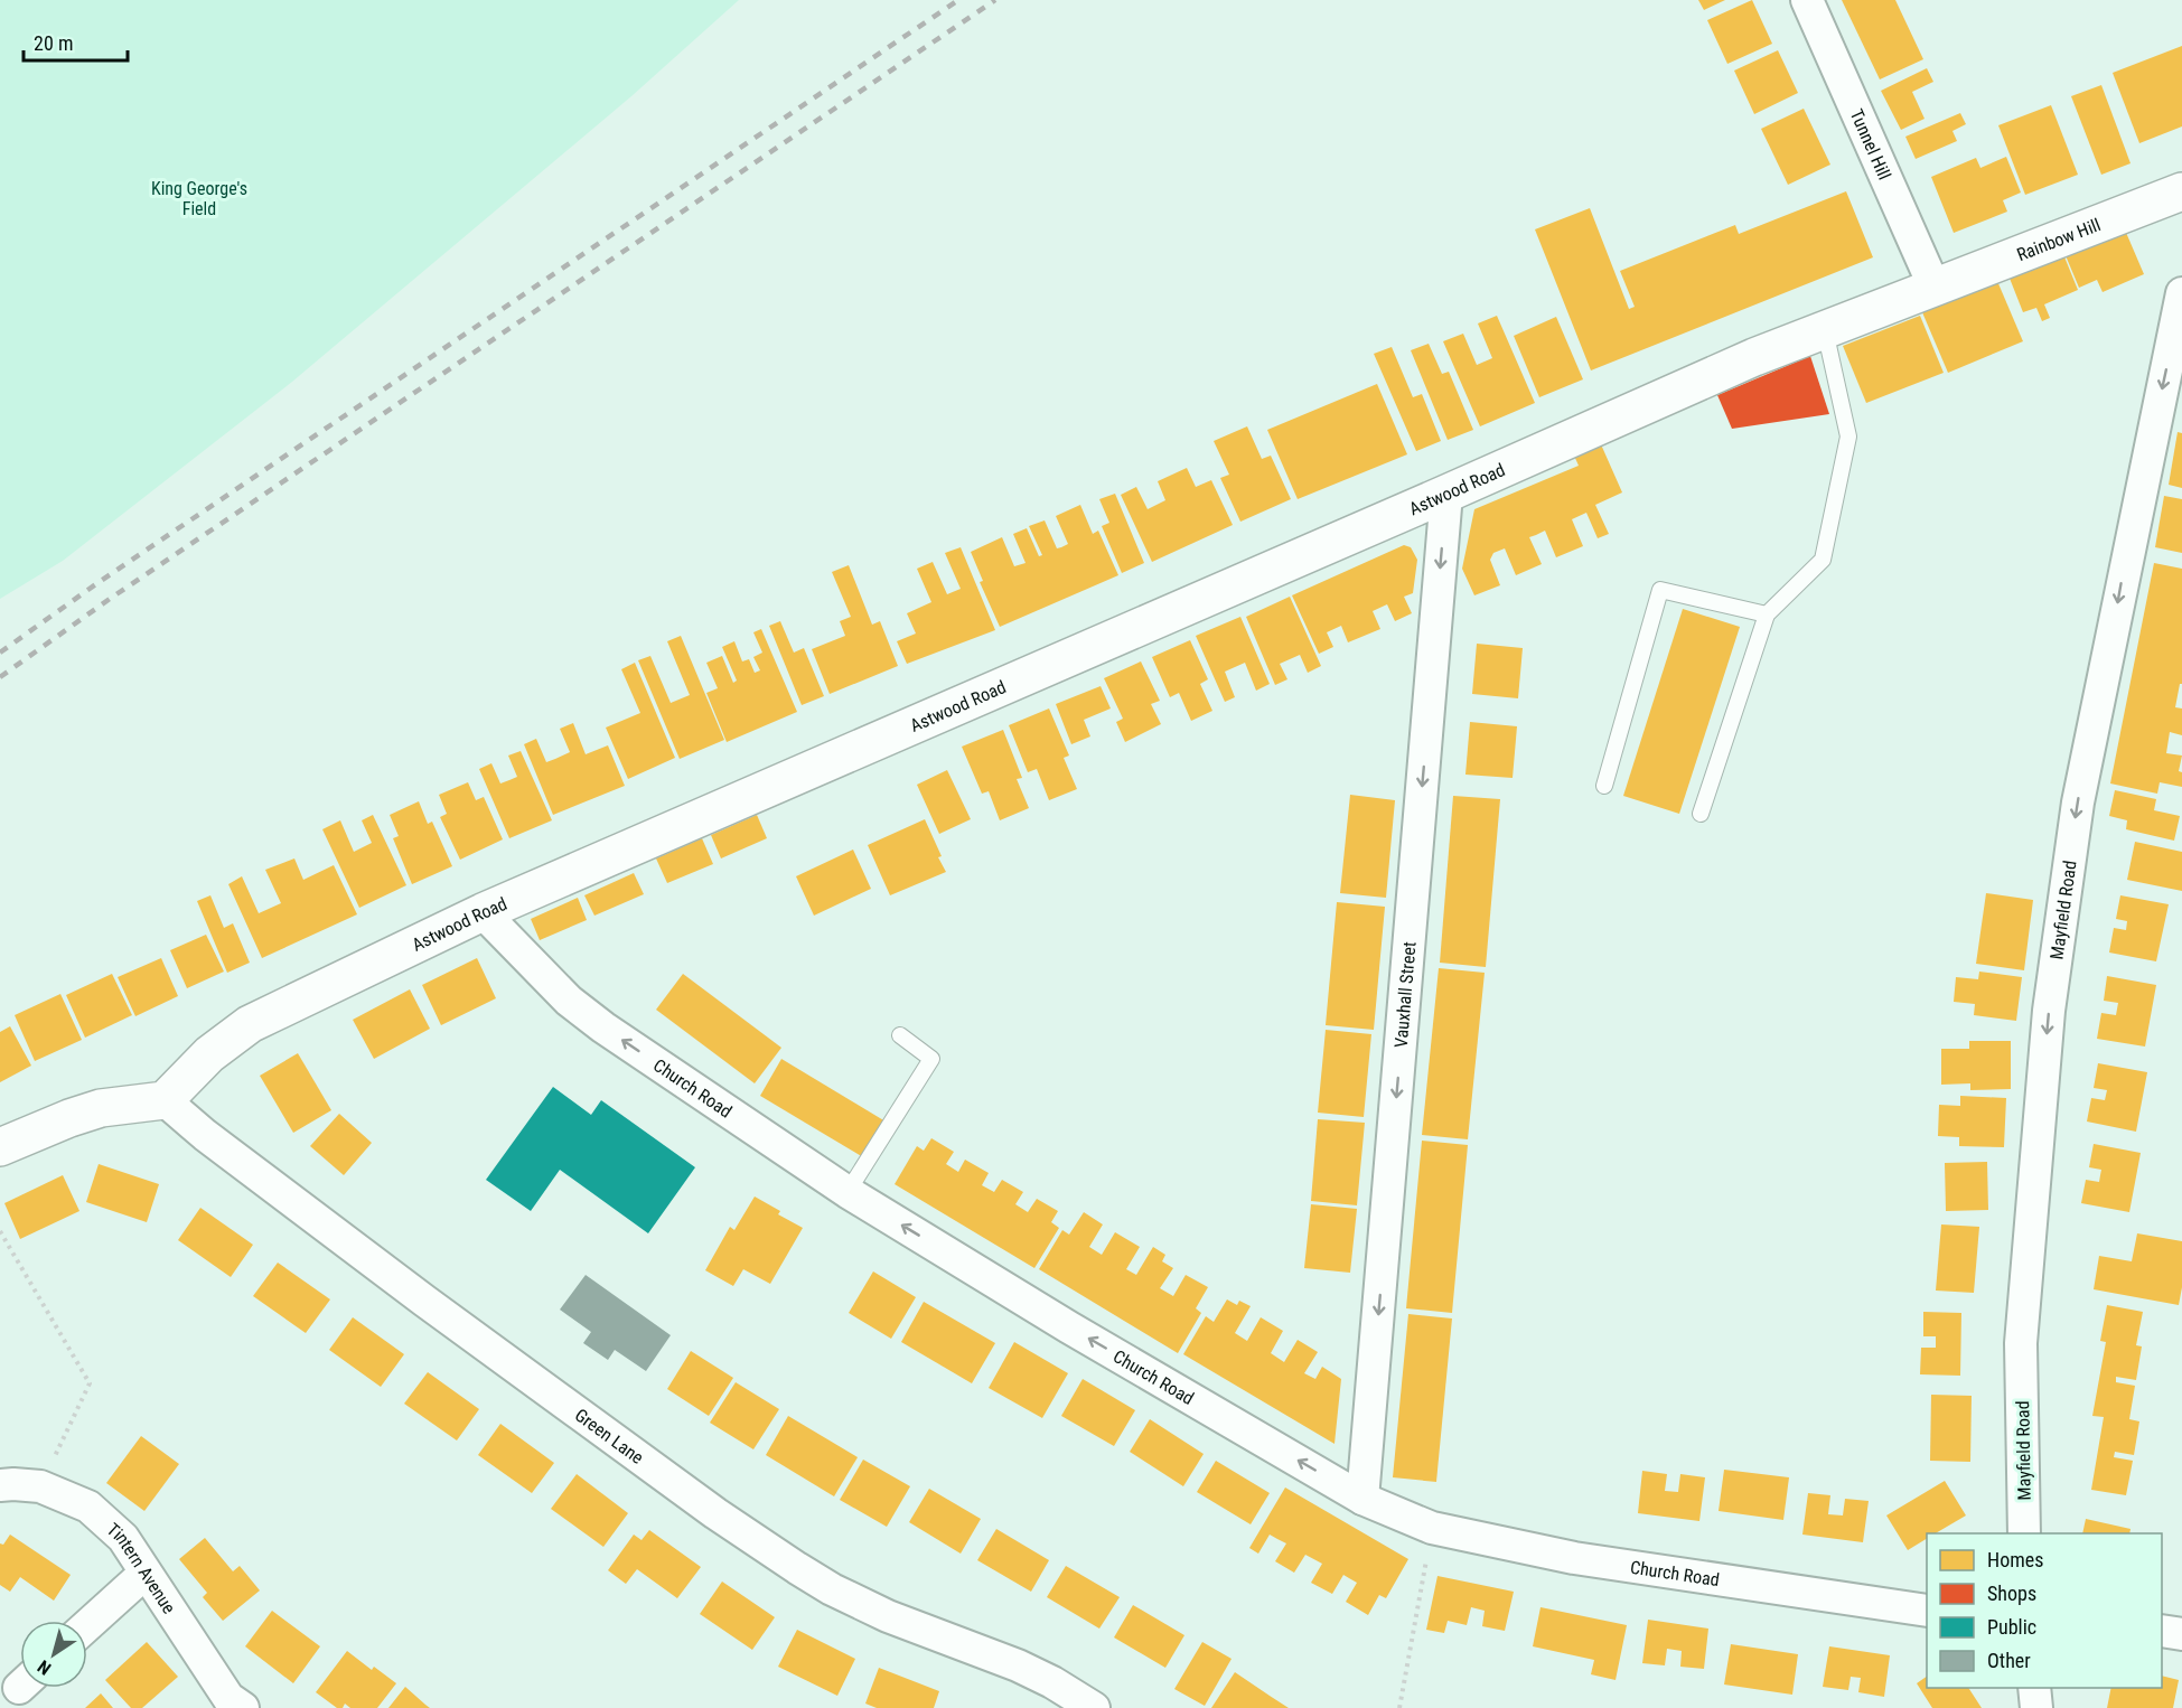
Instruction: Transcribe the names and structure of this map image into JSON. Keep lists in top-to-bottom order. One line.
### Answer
{"streets":{"main road":["Rainbow Hill","Astwood Road"],"street":["Tunnel Hill","Mayfield Road","Vauxhall Street","Church Road","Green Lane","Tintern Avenue"]},"crossings":[["Tunnel Hill","Rainbow Hill"],["Tunnel Hill","Astwood Road"],["Rainbow Hill","Astwood Road"],["Astwood Road","Vauxhall Street"],["Astwood Road","Church Road"],["Astwood Road","Green Lane"],["Vauxhall Street","Church Road"]],"one_way":["Mayfield Road","Vauxhall Street","Church Road"],"parks":["King George's Field"],"legend":["Homes","Shops","Public","Other"],"scale_bar":"20 m","north":"bottom left"}
